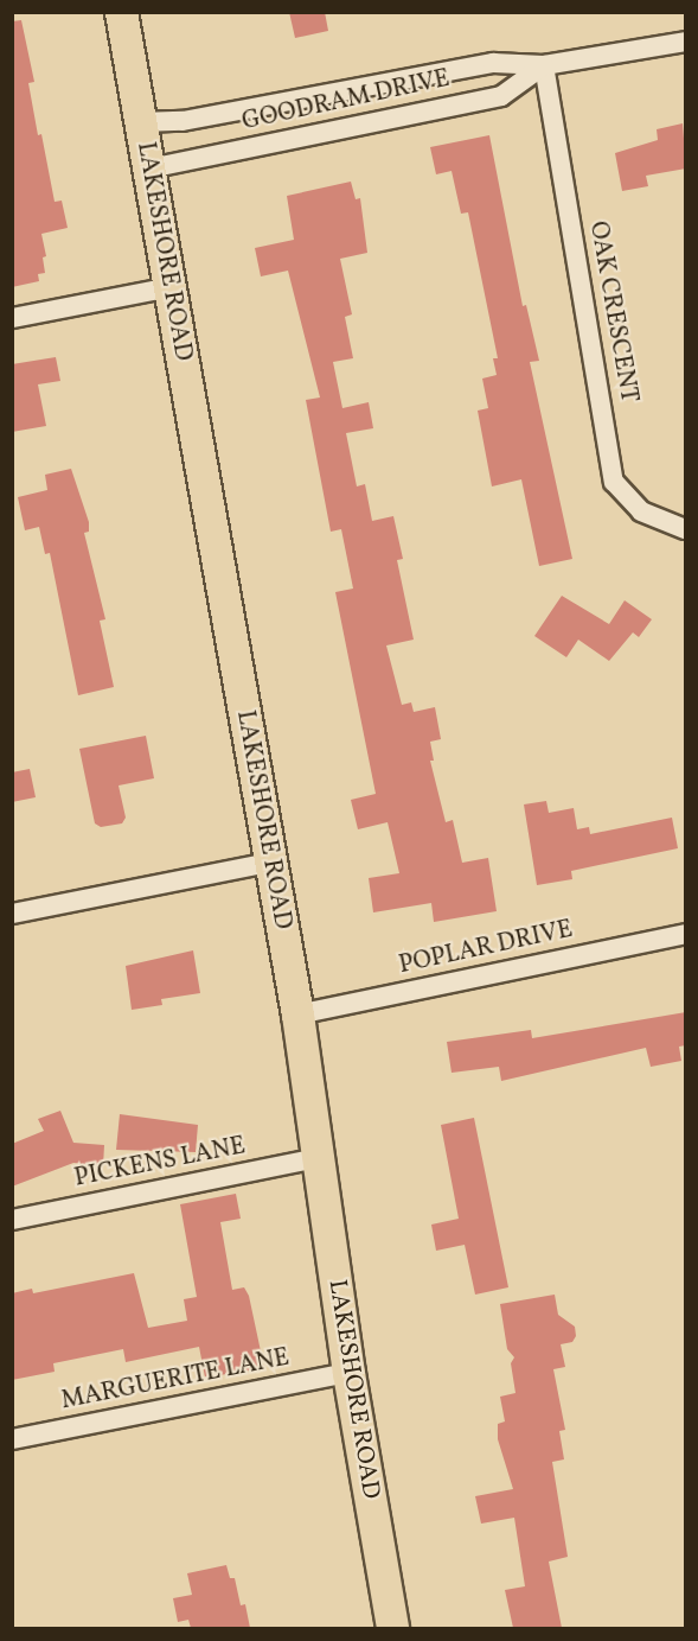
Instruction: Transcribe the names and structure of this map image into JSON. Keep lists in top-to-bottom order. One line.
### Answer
{"streets":{"main road":["LAKESHORE ROAD"],"street":["GOODRAM DRIVE","OAK CRESCENT","POPLAR DRIVE","PICKENS LANE","MARGUERITE LANE"]},"crossings":[["GOODRAM DRIVE","LAKESHORE ROAD"],["GOODRAM DRIVE","OAK CRESCENT"],["LAKESHORE ROAD","POPLAR DRIVE"],["LAKESHORE ROAD","PICKENS LANE"],["LAKESHORE ROAD","MARGUERITE LANE"]]}
